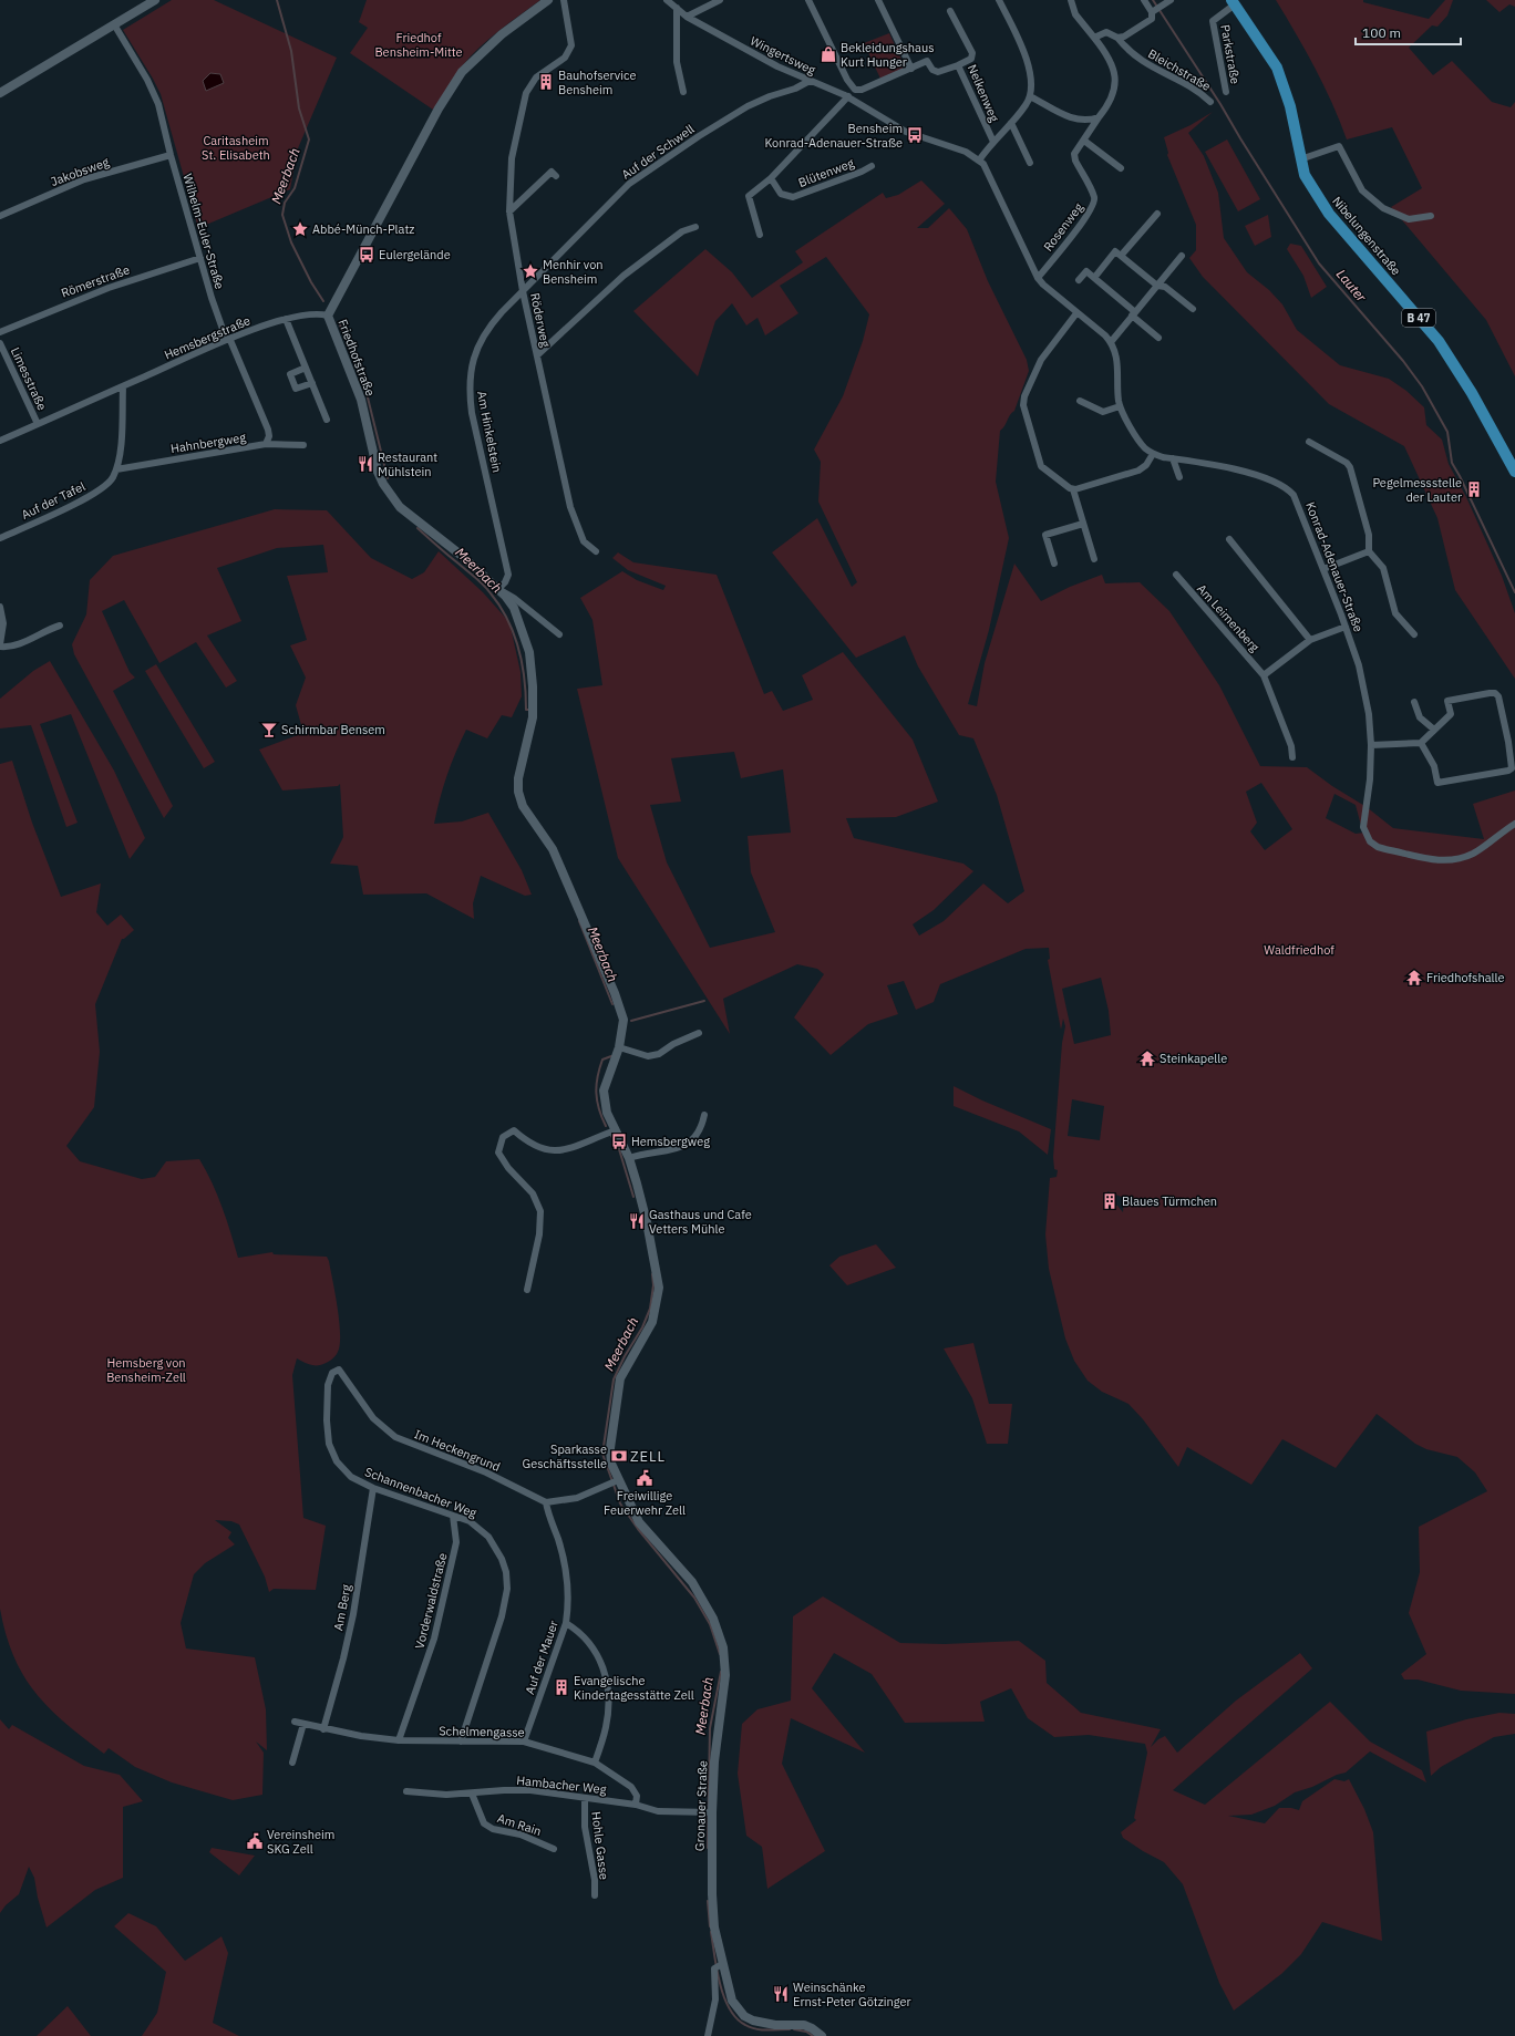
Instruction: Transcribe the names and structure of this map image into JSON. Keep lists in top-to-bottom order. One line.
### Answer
{"streets":{"main road":["Nibelungenstraße","B 47"],"street":["Parkstraße","Wingertsweg","Bleichstraße","Nelkenweg","Auf der Schwell","Jakobsweg","Blütenweg","Rosenweg","Wilhelm-Euler-Straße","Römerstraße","Röderweg","Hemsbergstraße","Friedhofstraße","Limesstraße","Am Hinkelstein","Hahnbergweg","Auf der Tafel","Konrad-Adenauer-Straße","Am Leimenberg","Im Heckengrund","Schannenbacher Weg","Vorderwaldstraße","Am Berg","Auf der Mauer","Schelmengasse","Hambacher Weg","Gronauer Straße","Am Rain","Hohle Gasse"]},"crossings":[["Parkstraße","Nibelungenstraße"],["Wingertsweg","Auf der Schwell"],["Wingertsweg","Blütenweg"],["Auf der Schwell","Röderweg"],["Auf der Schwell","Am Hinkelstein"],["Jakobsweg","Wilhelm-Euler-Straße"],["Wilhelm-Euler-Straße","Römerstraße"],["Wilhelm-Euler-Straße","Hemsbergstraße"],["Wilhelm-Euler-Straße","Hahnbergweg"],["Röderweg","Am Hinkelstein"],["Hemsbergstraße","Friedhofstraße"],["Hemsbergstraße","Limesstraße"],["Friedhofstraße","Am Hinkelstein"],["Friedhofstraße","Gronauer Straße"],["Am Hinkelstein","Gronauer Straße"],["Hahnbergweg","Auf der Tafel"],["Im Heckengrund","Schannenbacher Weg"],["Im Heckengrund","Auf der Mauer"],["Schannenbacher Weg","Vorderwaldstraße"],["Schannenbacher Weg","Am Berg"],["Schannenbacher Weg","Schelmengasse"],["Vorderwaldstraße","Schelmengasse"],["Am Berg","Schelmengasse"],["Auf der Mauer","Schelmengasse"],["Schelmengasse","Hambacher Weg"],["Hambacher Weg","Gronauer Straße"],["Hambacher Weg","Am Rain"],["Hambacher Weg","Hohle Gasse"]],"districts":["ZELL"],"water":["Meerbach","Lauter"],"parks":["Friedhof Bensheim-Mitte","Caritasheim St. Elisabeth","Waldfriedhof","Hemsberg von Bensheim-Zell"],"places":{"shop":["Bekleidungshaus Kurt Hunger"],"building":["Bauhofservice Bensheim","Pegelmessstelle der Lauter","Blaues Türmchen","Evangelische Kindertagesstätte Zell"],"bus stop":["Bensheim Konrad-Adenauer-Straße","Eulergelände","Hemsbergweg"],"place":["Abbé-Münch-Platz","Menhir von Bensheim"],"restaurant":["Restaurant Mühlstein","Gasthaus und Cafe Vetters Mühle","Weinschänke Ernst-Peter Götzinger"],"bar":["Schirmbar Bensem"],"temple":["Friedhofshalle","Steinkapelle"],"bank":["Sparkasse Geschäftsstelle"],"public building":["Freiwillige Feuerwehr Zell","Vereinsheim SKG Zell"]},"scale_bar":"100 m"}
